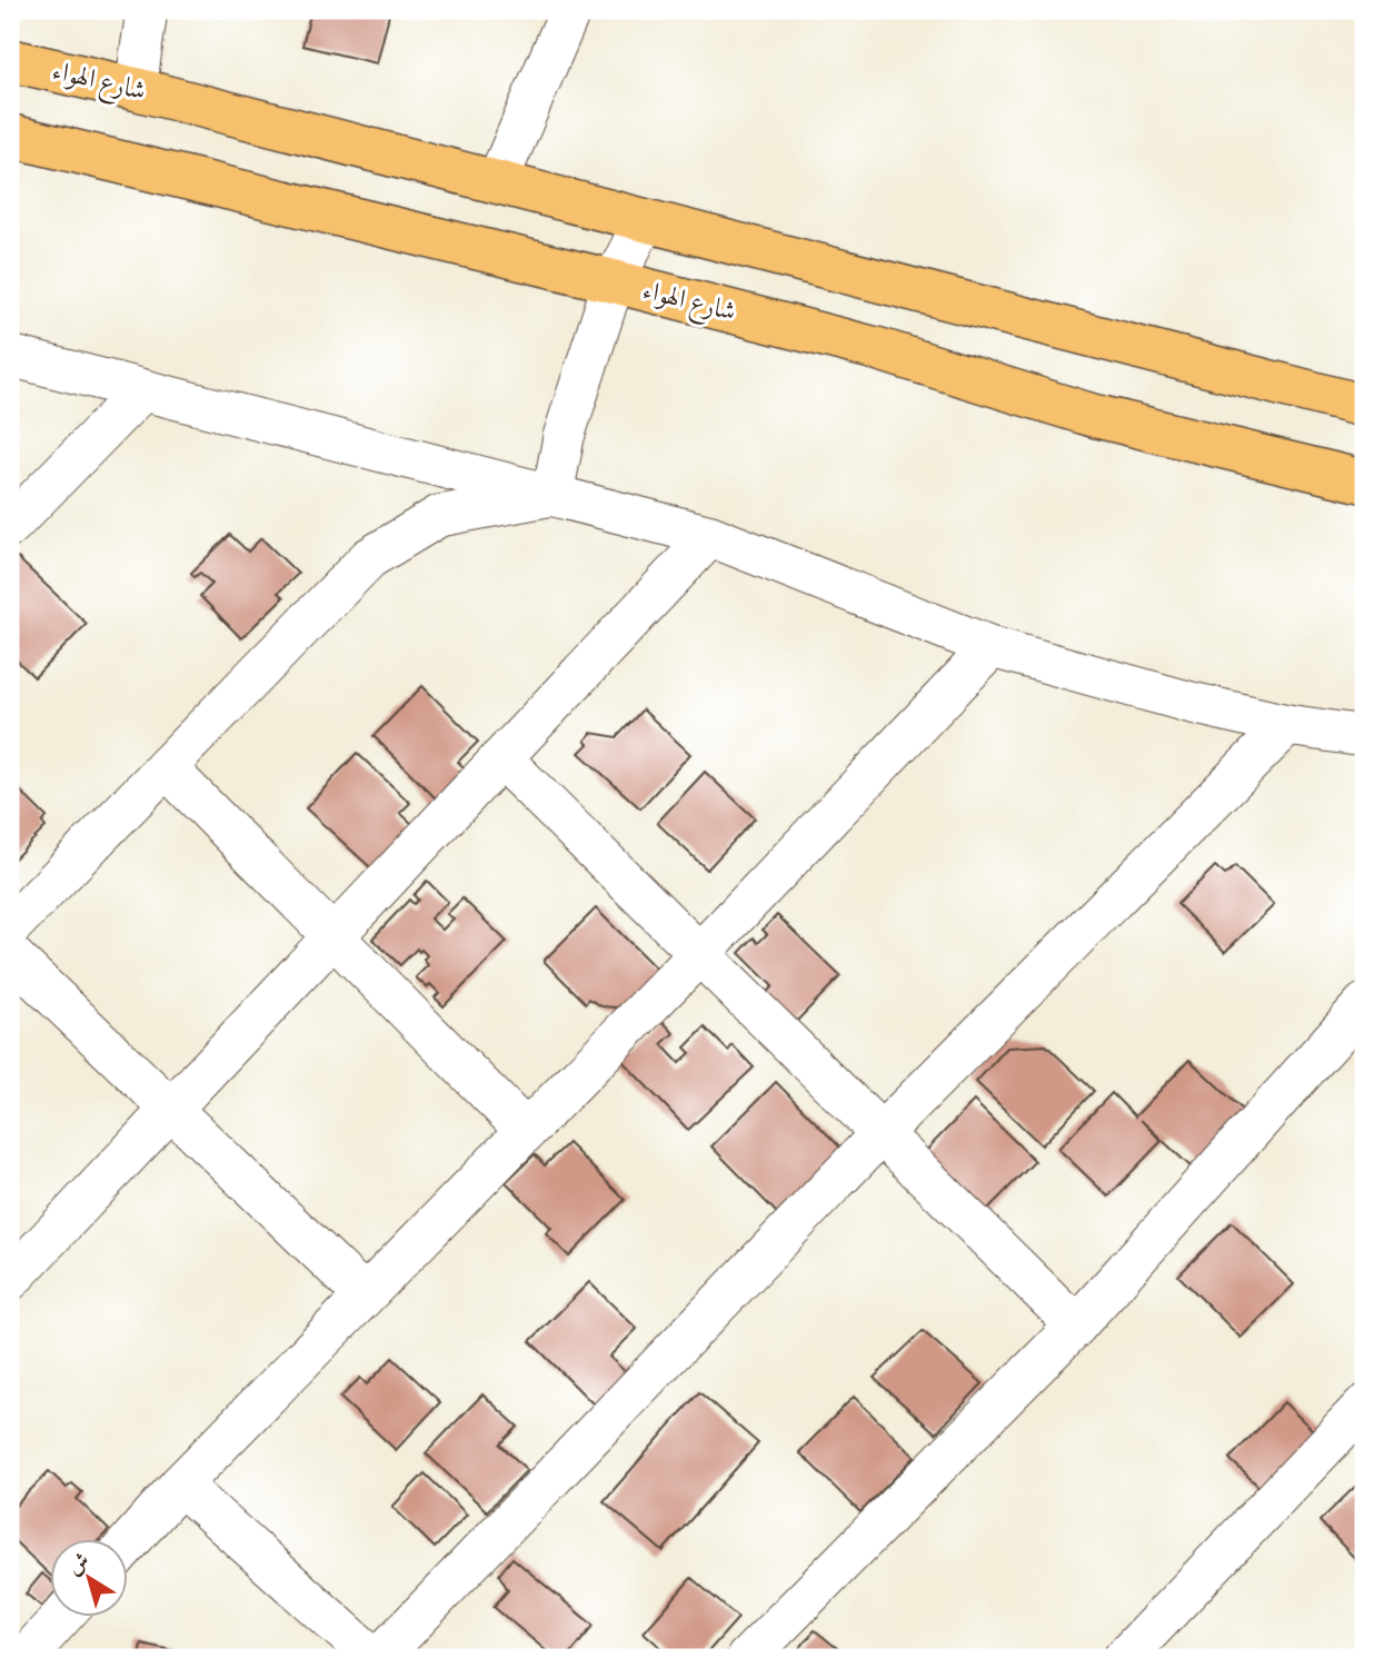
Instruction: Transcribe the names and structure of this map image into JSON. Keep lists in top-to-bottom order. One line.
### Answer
{"streets":{"main road":["شارع الهواء"]},"north":"top left"}
